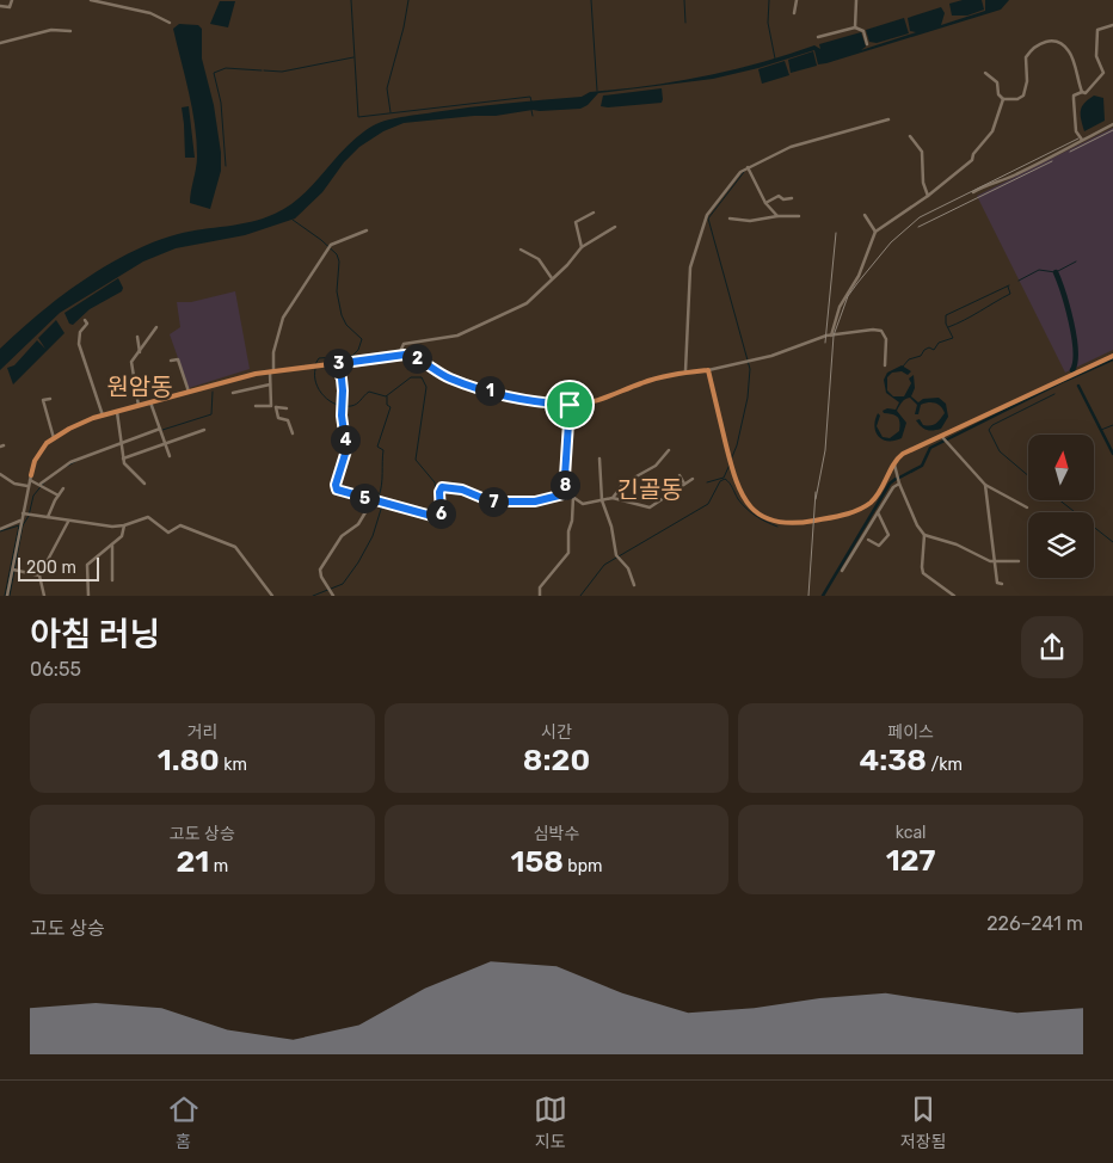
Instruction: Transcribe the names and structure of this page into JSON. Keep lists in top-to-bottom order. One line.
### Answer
{"districts":["원암동","긴골동"],"scale_bar":"200 m","north":"top","page":{"pins":["2","3","1","4","8","5","7","6"],"scale":"200 m","heading":["아침 러닝","06:55"],"stats":[["거리","1.80 km"],["시간","8:20"],["페이스","4:38 /km"],["고도 상승","21 m"],["심박수","158 bpm"],["kcal","127"]],"chart":["고도 상승","226–241 m"],"tabs":["홈","지도","저장됨"]}}
